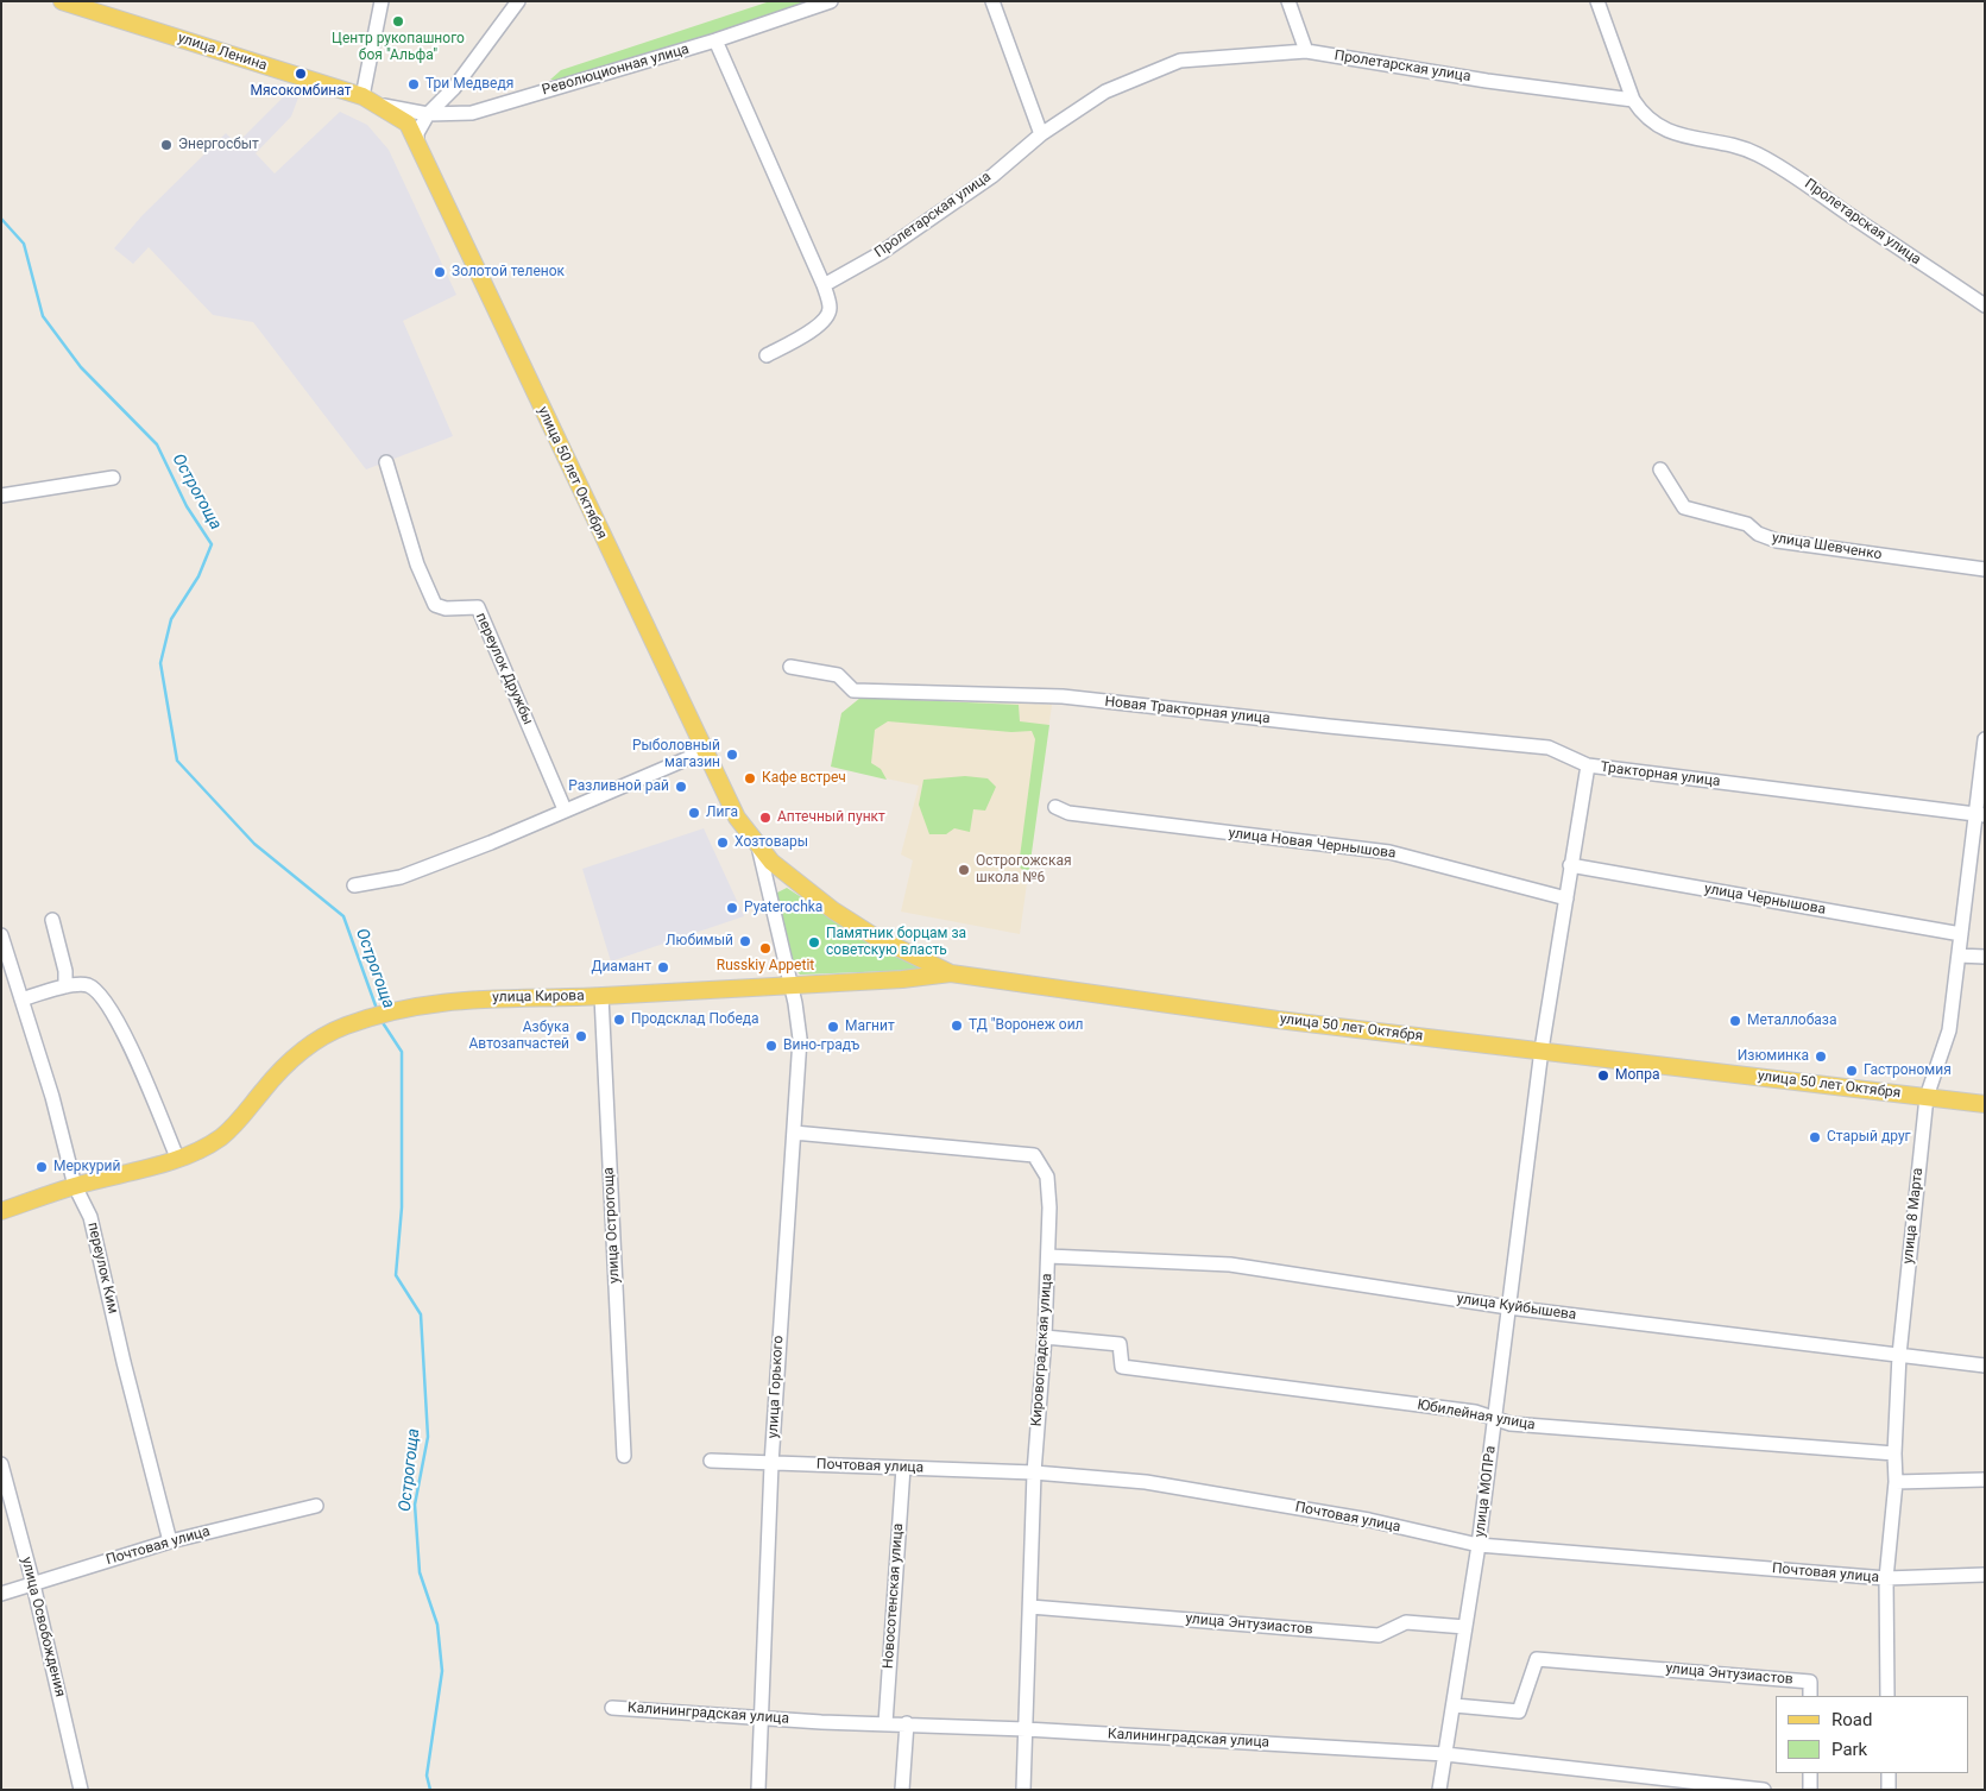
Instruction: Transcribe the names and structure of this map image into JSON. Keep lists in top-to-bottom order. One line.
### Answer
{"streets":{"main road":["улица Ленина","улица 50 лет Октября","улица Кирова"],"street":["Пролетарская улица","Революционная улица","улица Шевченко","переулок Дружбы","Новая Тракторная улица","Тракторная улица","улица Новая Чернышова","улица Чернышова","улица 8 Марта","улица Острогоща","переулок Ким","улица Куйбышева","Кировоградская улица","улица Горького","Юбилейная улица","Почтовая улица","улица МОПРа","Новосотенская улица","улица Энтузиастов","улица Освобождения","Калининградская улица"]},"crossings":[["улица Ленина","улица 50 лет Октября"],["улица 50 лет Октября","Тракторная улица"],["улица 50 лет Октября","улица Кирова"],["улица 50 лет Октября","улица 8 Марта"],["улица 50 лет Октября","улица Горького"],["улица 50 лет Октября","улица МОПРа"],["Новая Тракторная улица","Тракторная улица"],["Тракторная улица","улица Новая Чернышова"],["Тракторная улица","улица Чернышова"],["Тракторная улица","улица 8 Марта"],["Тракторная улица","улица МОПРа"],["улица Чернышова","улица 8 Марта"],["улица Кирова","улица Острогоща"],["улица Кирова","переулок Ким"],["улица Кирова","улица Горького"],["улица 8 Марта","улица Куйбышева"],["улица 8 Марта","Юбилейная улица"],["улица 8 Марта","Почтовая улица"],["переулок Ким","Почтовая улица"],["улица Куйбышева","Кировоградская улица"],["улица Куйбышева","улица МОПРа"],["Кировоградская улица","улица Горького"],["Кировоградская улица","Юбилейная улица"],["Кировоградская улица","Почтовая улица"],["Кировоградская улица","улица Энтузиастов"],["Кировоградская улица","Калининградская улица"],["улица Горького","Почтовая улица"],["улица Горького","Калининградская улица"],["Юбилейная улица","улица МОПРа"],["Почтовая улица","улица МОПРа"],["Почтовая улица","Новосотенская улица"],["Почтовая улица","улица Освобождения"],["улица МОПРа","улица Энтузиастов"],["улица МОПРа","Калининградская улица"],["Новосотенская улица","Калининградская улица"]],"water":["Острогоща"],"places":["Центр рукопашного боя \"Альфа\"","Мясокомбинат","Три Медведя","Энергосбыт","Золотой теленок","Рыболовный магазин","Кафе встреч","Разливной рай","Лига","Аптечный пункт","Хозтовары","Острогожская школа №6","Pyaterochka","Любимый","Памятник борцам за советскую власть","Russkiy Appetit","Диамант","Продсклад Победа","Металлобаза","ТД \"Воронеж оил","Магнит","Азбука Автозапчастей","Вино-градъ","Изюминка","Гастрономия","Мопра","Старый друг","Меркурий"],"legend":["Road","Park"]}
